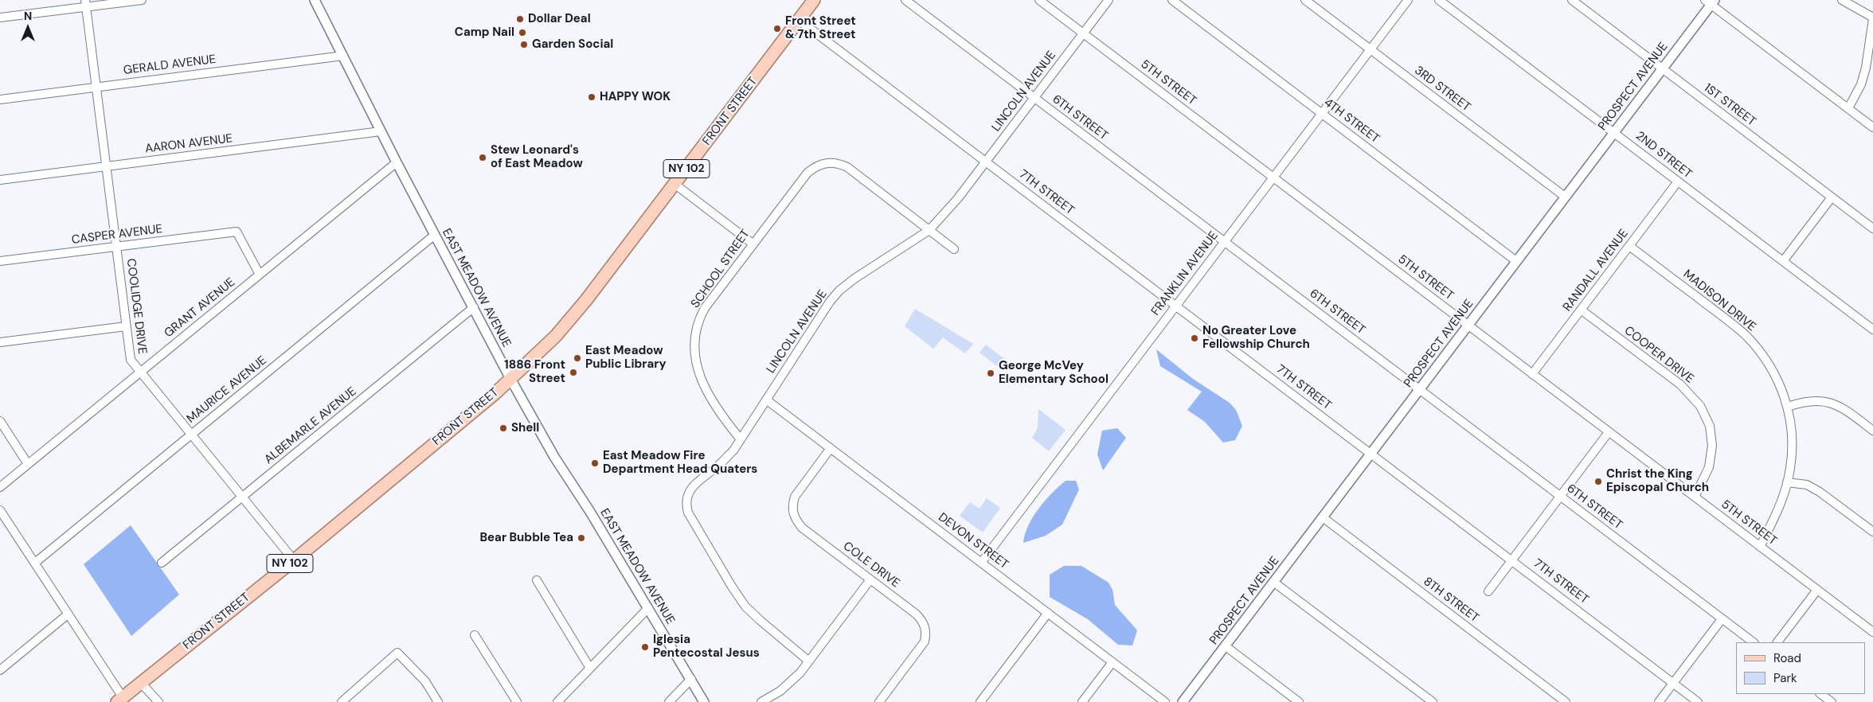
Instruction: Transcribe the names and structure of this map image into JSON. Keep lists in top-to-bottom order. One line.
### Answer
{"streets":{"main road":["FRONT STREET","NY 102"],"street":["GERALD AVENUE","5TH STREET","PROSPECT AVENUE","3RD STREET","LINCOLN AVENUE","1ST STREET","6TH STREET","4TH STREET","AARON AVENUE","2ND STREET","7TH STREET","CASPER AVENUE","SCHOOL STREET","RANDALL AVENUE","FRANKLIN AVENUE","EAST MEADOW AVENUE","MADISON DRIVE","COOLIDGE DRIVE","GRANT AVENUE","COOPER DRIVE","MAURICE AVENUE","ALBEMARLE AVENUE","DEVON STREET","COLE DRIVE","8TH STREET"]},"crossings":[["GERALD AVENUE","EAST MEADOW AVENUE"],["GERALD AVENUE","COOLIDGE DRIVE"],["5TH STREET","PROSPECT AVENUE"],["5TH STREET","LINCOLN AVENUE"],["5TH STREET","RANDALL AVENUE"],["5TH STREET","FRANKLIN AVENUE"],["5TH STREET","MADISON DRIVE"],["5TH STREET","COOPER DRIVE"],["PROSPECT AVENUE","3RD STREET"],["PROSPECT AVENUE","1ST STREET"],["PROSPECT AVENUE","6TH STREET"],["PROSPECT AVENUE","4TH STREET"],["PROSPECT AVENUE","2ND STREET"],["PROSPECT AVENUE","7TH STREET"],["PROSPECT AVENUE","8TH STREET"],["3RD STREET","FRANKLIN AVENUE"],["LINCOLN AVENUE","6TH STREET"],["LINCOLN AVENUE","7TH STREET"],["LINCOLN AVENUE","SCHOOL STREET"],["LINCOLN AVENUE","DEVON STREET"],["FRONT STREET","7TH STREET"],["FRONT STREET","EAST MEADOW AVENUE"],["FRONT STREET","COOLIDGE DRIVE"],["6TH STREET","FRANKLIN AVENUE"],["4TH STREET","FRANKLIN AVENUE"],["AARON AVENUE","EAST MEADOW AVENUE"],["AARON AVENUE","COOLIDGE DRIVE"],["2ND STREET","RANDALL AVENUE"],["7TH STREET","FRANKLIN AVENUE"],["CASPER AVENUE","COOLIDGE DRIVE"],["CASPER AVENUE","GRANT AVENUE"],["RANDALL AVENUE","MADISON DRIVE"],["RANDALL AVENUE","COOPER DRIVE"],["FRANKLIN AVENUE","DEVON STREET"],["EAST MEADOW AVENUE","GRANT AVENUE"],["EAST MEADOW AVENUE","MAURICE AVENUE"],["EAST MEADOW AVENUE","ALBEMARLE AVENUE"],["COOLIDGE DRIVE","GRANT AVENUE"],["COOLIDGE DRIVE","MAURICE AVENUE"],["COOLIDGE DRIVE","ALBEMARLE AVENUE"],["DEVON STREET","COLE DRIVE"]],"places":["Dollar Deal","Front Street & 7th Street","Camp Nail","Garden Social","HAPPY WOK","Stew Leonard's of East Meadow","No Greater Love Fellowship Church","East Meadow Public Library","1886 Front Street","George McVey Elementary School","Shell","East Meadow Fire Department Head Quaters","Christ the King Episcopal Church","Bear Bubble Tea","Iglesia Pentecostal Jesus"],"legend":["Road","Park"],"north":"top"}
